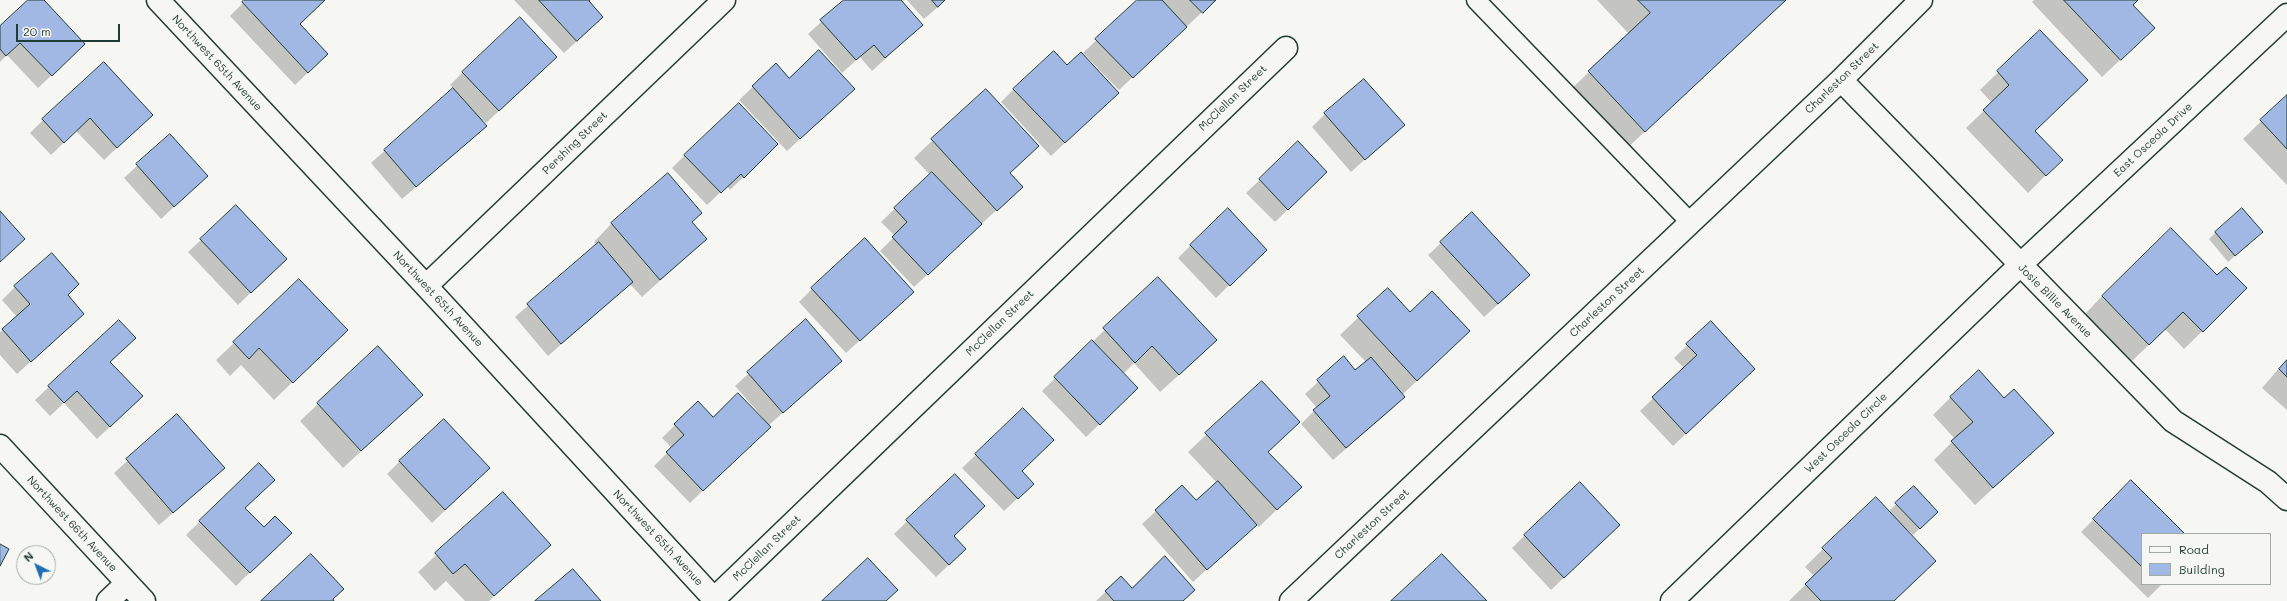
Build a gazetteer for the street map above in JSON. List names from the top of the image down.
{
  "streets": {
    "street": [
      "Northwest 65th Avenue",
      "Charleston Street",
      "McClellan Street",
      "East Osceola Drive",
      "Pershing Street",
      "Josie Billie Avenue",
      "West Osceola Circle",
      "Northwest 66th Avenue"
    ]
  },
  "crossings": [
    ["Northwest 65th Avenue", "McClellan Street"],
    ["Northwest 65th Avenue", "Pershing Street"],
    ["Charleston Street", "Josie Billie Avenue"],
    ["East Osceola Drive", "Josie Billie Avenue"],
    ["East Osceola Drive", "West Osceola Circle"],
    ["Josie Billie Avenue", "West Osceola Circle"]
  ],
  "legend": ["Road", "Building"],
  "scale_bar": "20 m",
  "north": "top left"
}
